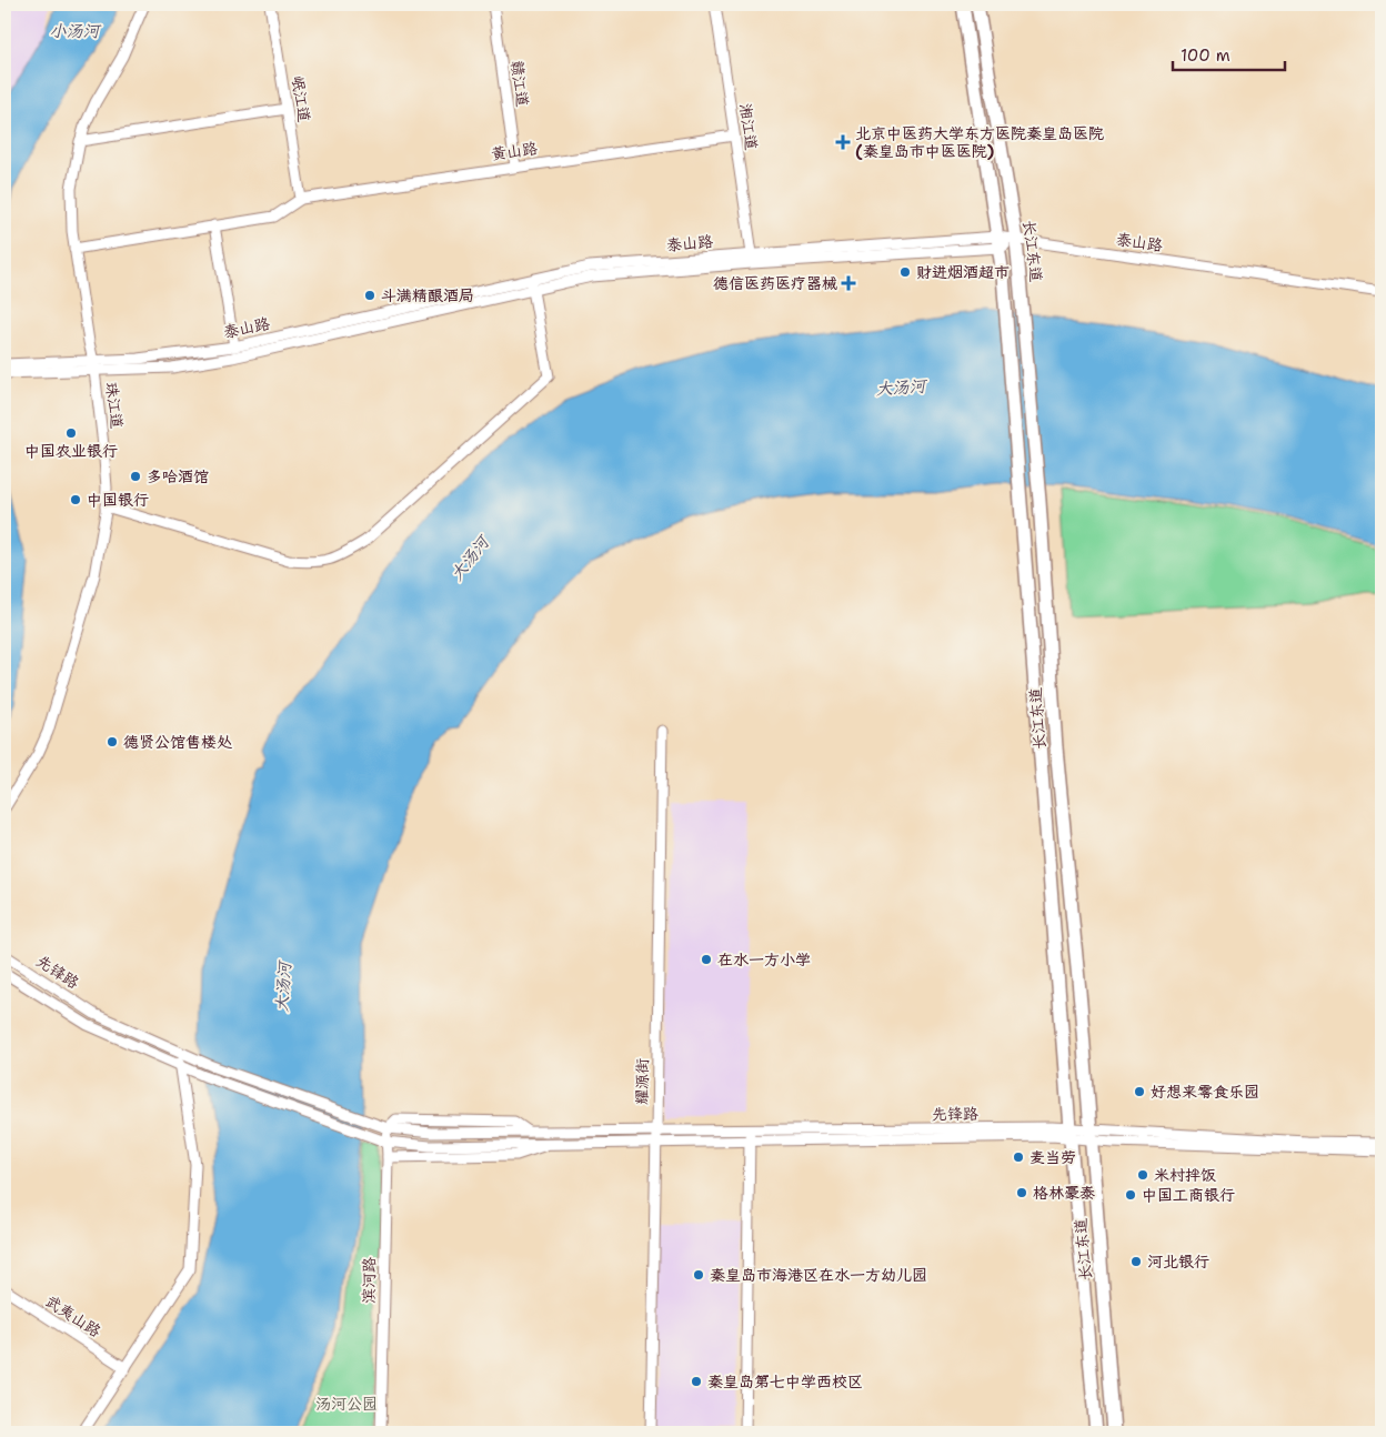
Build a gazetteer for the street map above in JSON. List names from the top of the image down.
{
  "streets": {
    "main road": ["长江东道"],
    "street": [
      "赣江道",
      "岷江道",
      "湘江道",
      "黄山路",
      "泰山路",
      "珠江道",
      "先锋路",
      "耀源街",
      "滨河路",
      "武夷山路"
    ]
  },
  "crossings": [
    ["赣江道", "黄山路"],
    ["岷江道", "黄山路"],
    ["湘江道", "黄山路"],
    ["湘江道", "泰山路"],
    ["泰山路", "长江东道"],
    ["泰山路", "珠江道"],
    ["长江东道", "先锋路"],
    ["先锋路", "耀源街"],
    ["先锋路", "滨河路"]
  ],
  "water": ["小汤河", "大汤河"],
  "parks": ["汤河公园"],
  "places": {
    "health": ["北京中医药大学东方医院秦皇岛医院 (秦皇岛市中医医院)", "德信医药医疗器械"],
    "other": [
      "财进烟酒超市",
      "斗满精酿酒局",
      "中国农业银行",
      "多哈酒馆",
      "中国银行",
      "德贤公馆售楼处",
      "在水一方小学",
      "好想来零食乐园",
      "麦当劳",
      "米村拌饭",
      "格林豪泰",
      "中国工商银行",
      "河北银行",
      "秦皇岛市海港区在水一方幼儿园",
      "秦皇岛第七中学西校区"
    ]
  },
  "scale_bar": "100 m"
}
